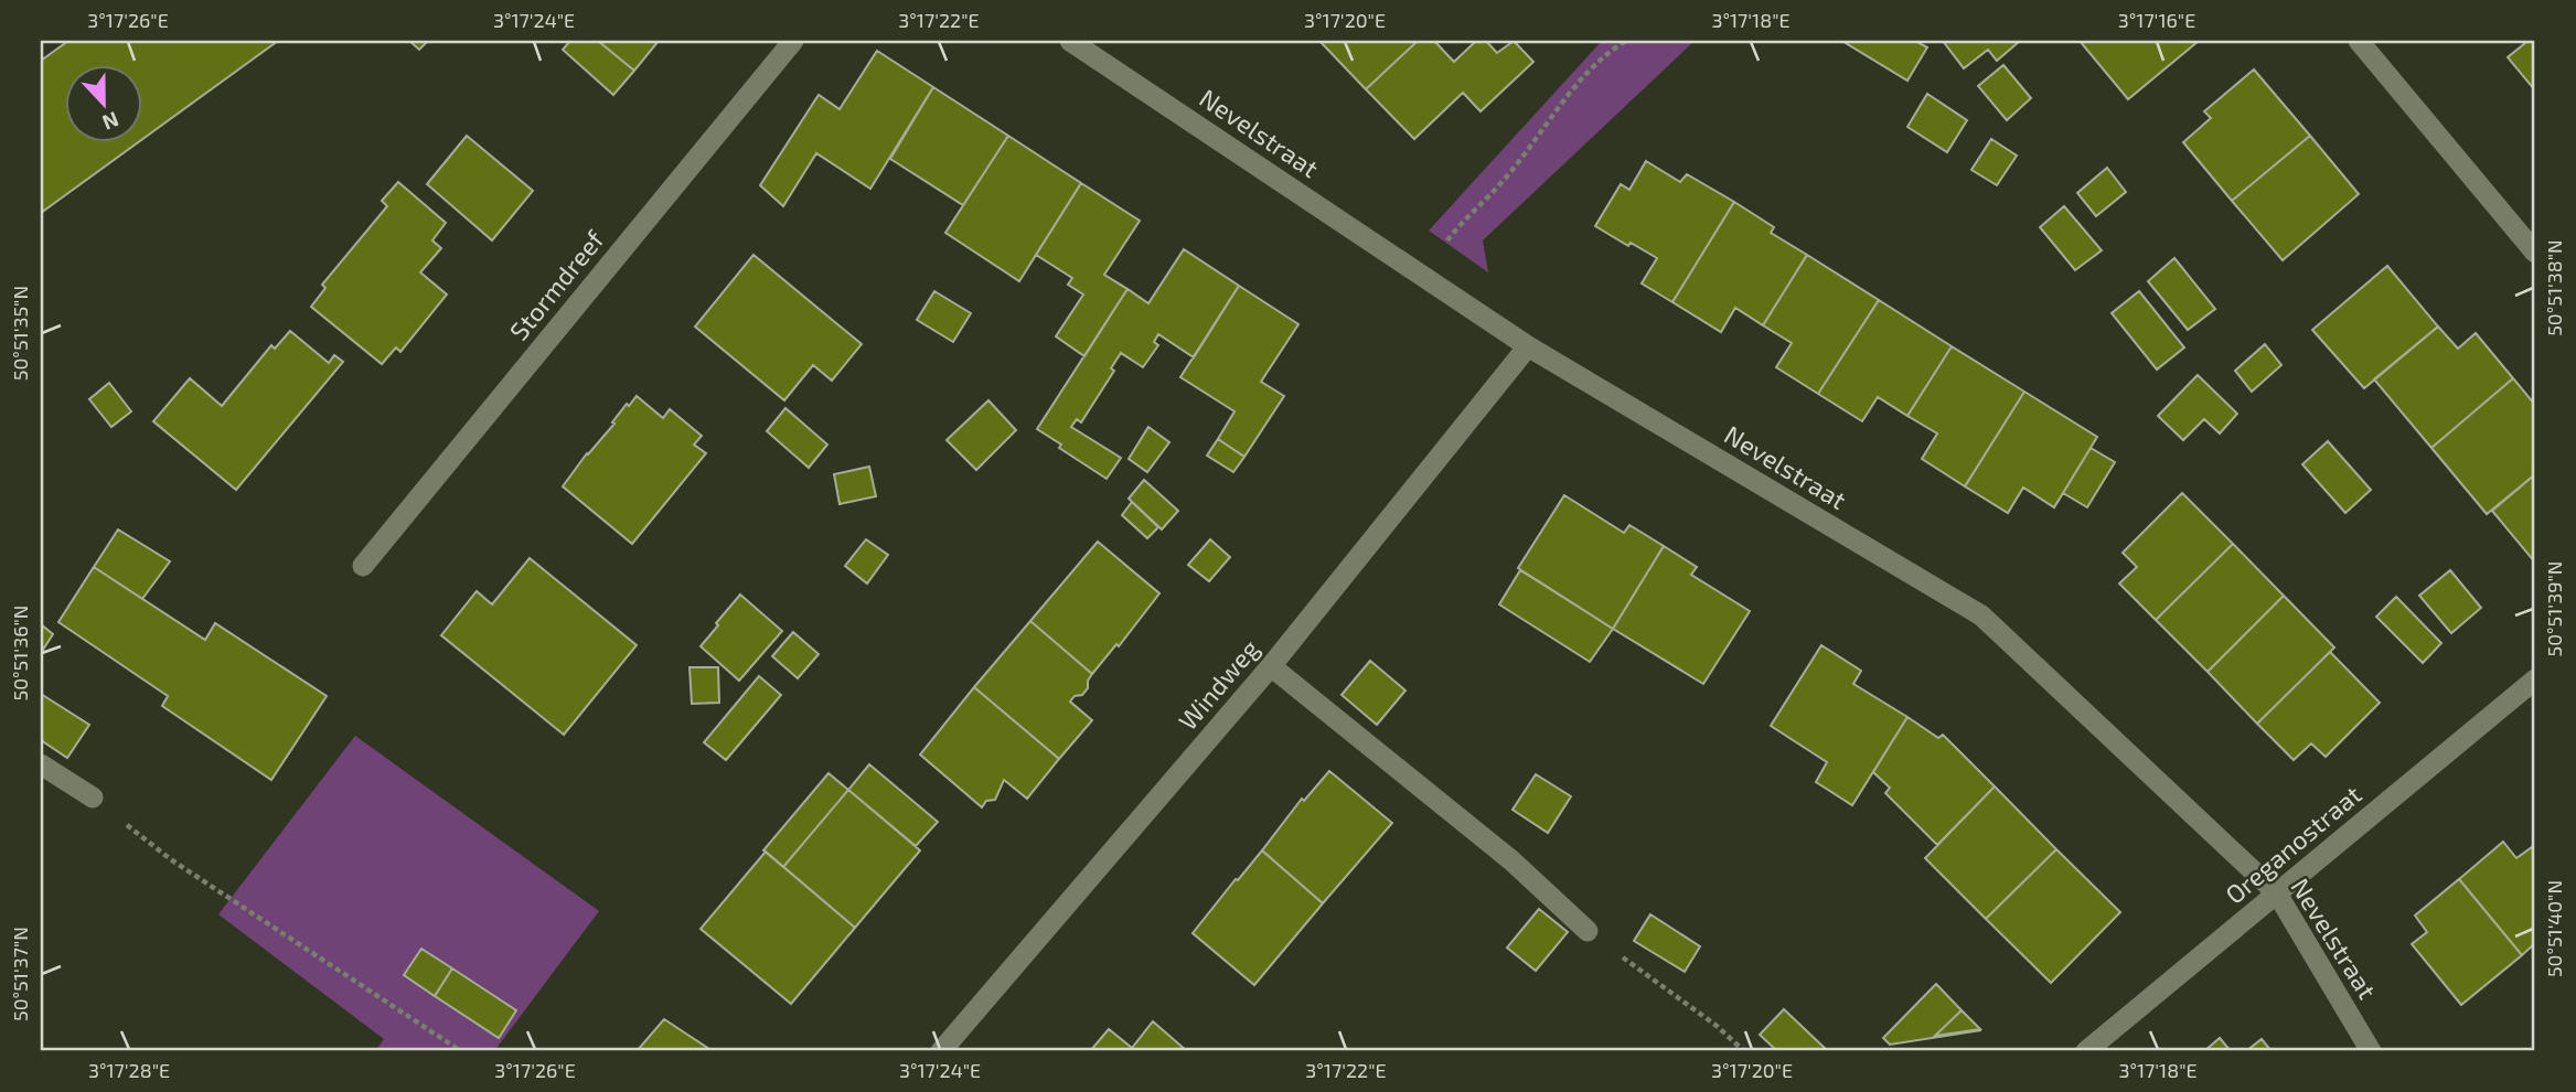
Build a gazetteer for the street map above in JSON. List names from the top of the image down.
{
  "streets": {
    "street": [
      "Nevelstraat",
      "Stormdreef",
      "Windweg",
      "Oreganostraat"
    ]
  },
  "crossings": [
    ["Nevelstraat", "Windweg"],
    ["Nevelstraat", "Oreganostraat"]
  ],
  "north": "bottom",
  "coordinates": [
    "3°17'26\"E",
    "3°17'24\"E",
    "3°17'22\"E",
    "3°17'20\"E",
    "3°17'18\"E",
    "3°17'16\"E",
    "50°51'38\"N",
    "50°51'35\"N",
    "50°51'39\"N",
    "50°51'36\"N",
    "50°51'40\"N",
    "50°51'37\"N",
    "3°17'28\"E"
  ]
}
